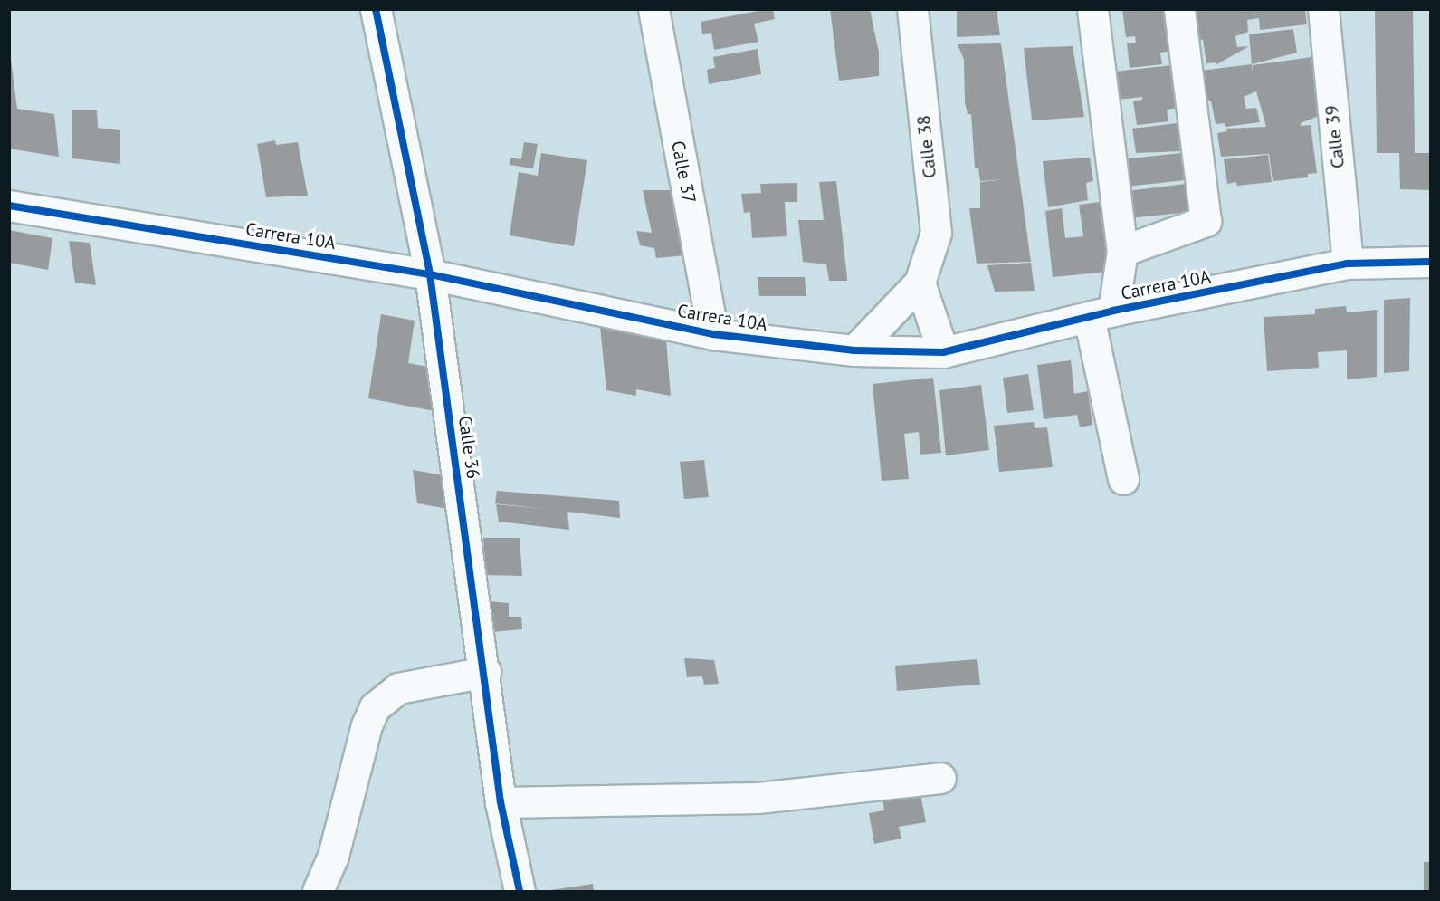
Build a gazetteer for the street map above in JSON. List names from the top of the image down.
{
  "streets": {
    "street": [
      "Calle 39",
      "Calle 38",
      "Calle 37",
      "Carrera 10A",
      "Calle 36"
    ]
  },
  "crossings": [
    ["Calle 39", "Carrera 10A"],
    ["Calle 37", "Carrera 10A"],
    ["Carrera 10A", "Calle 36"]
  ]
}
